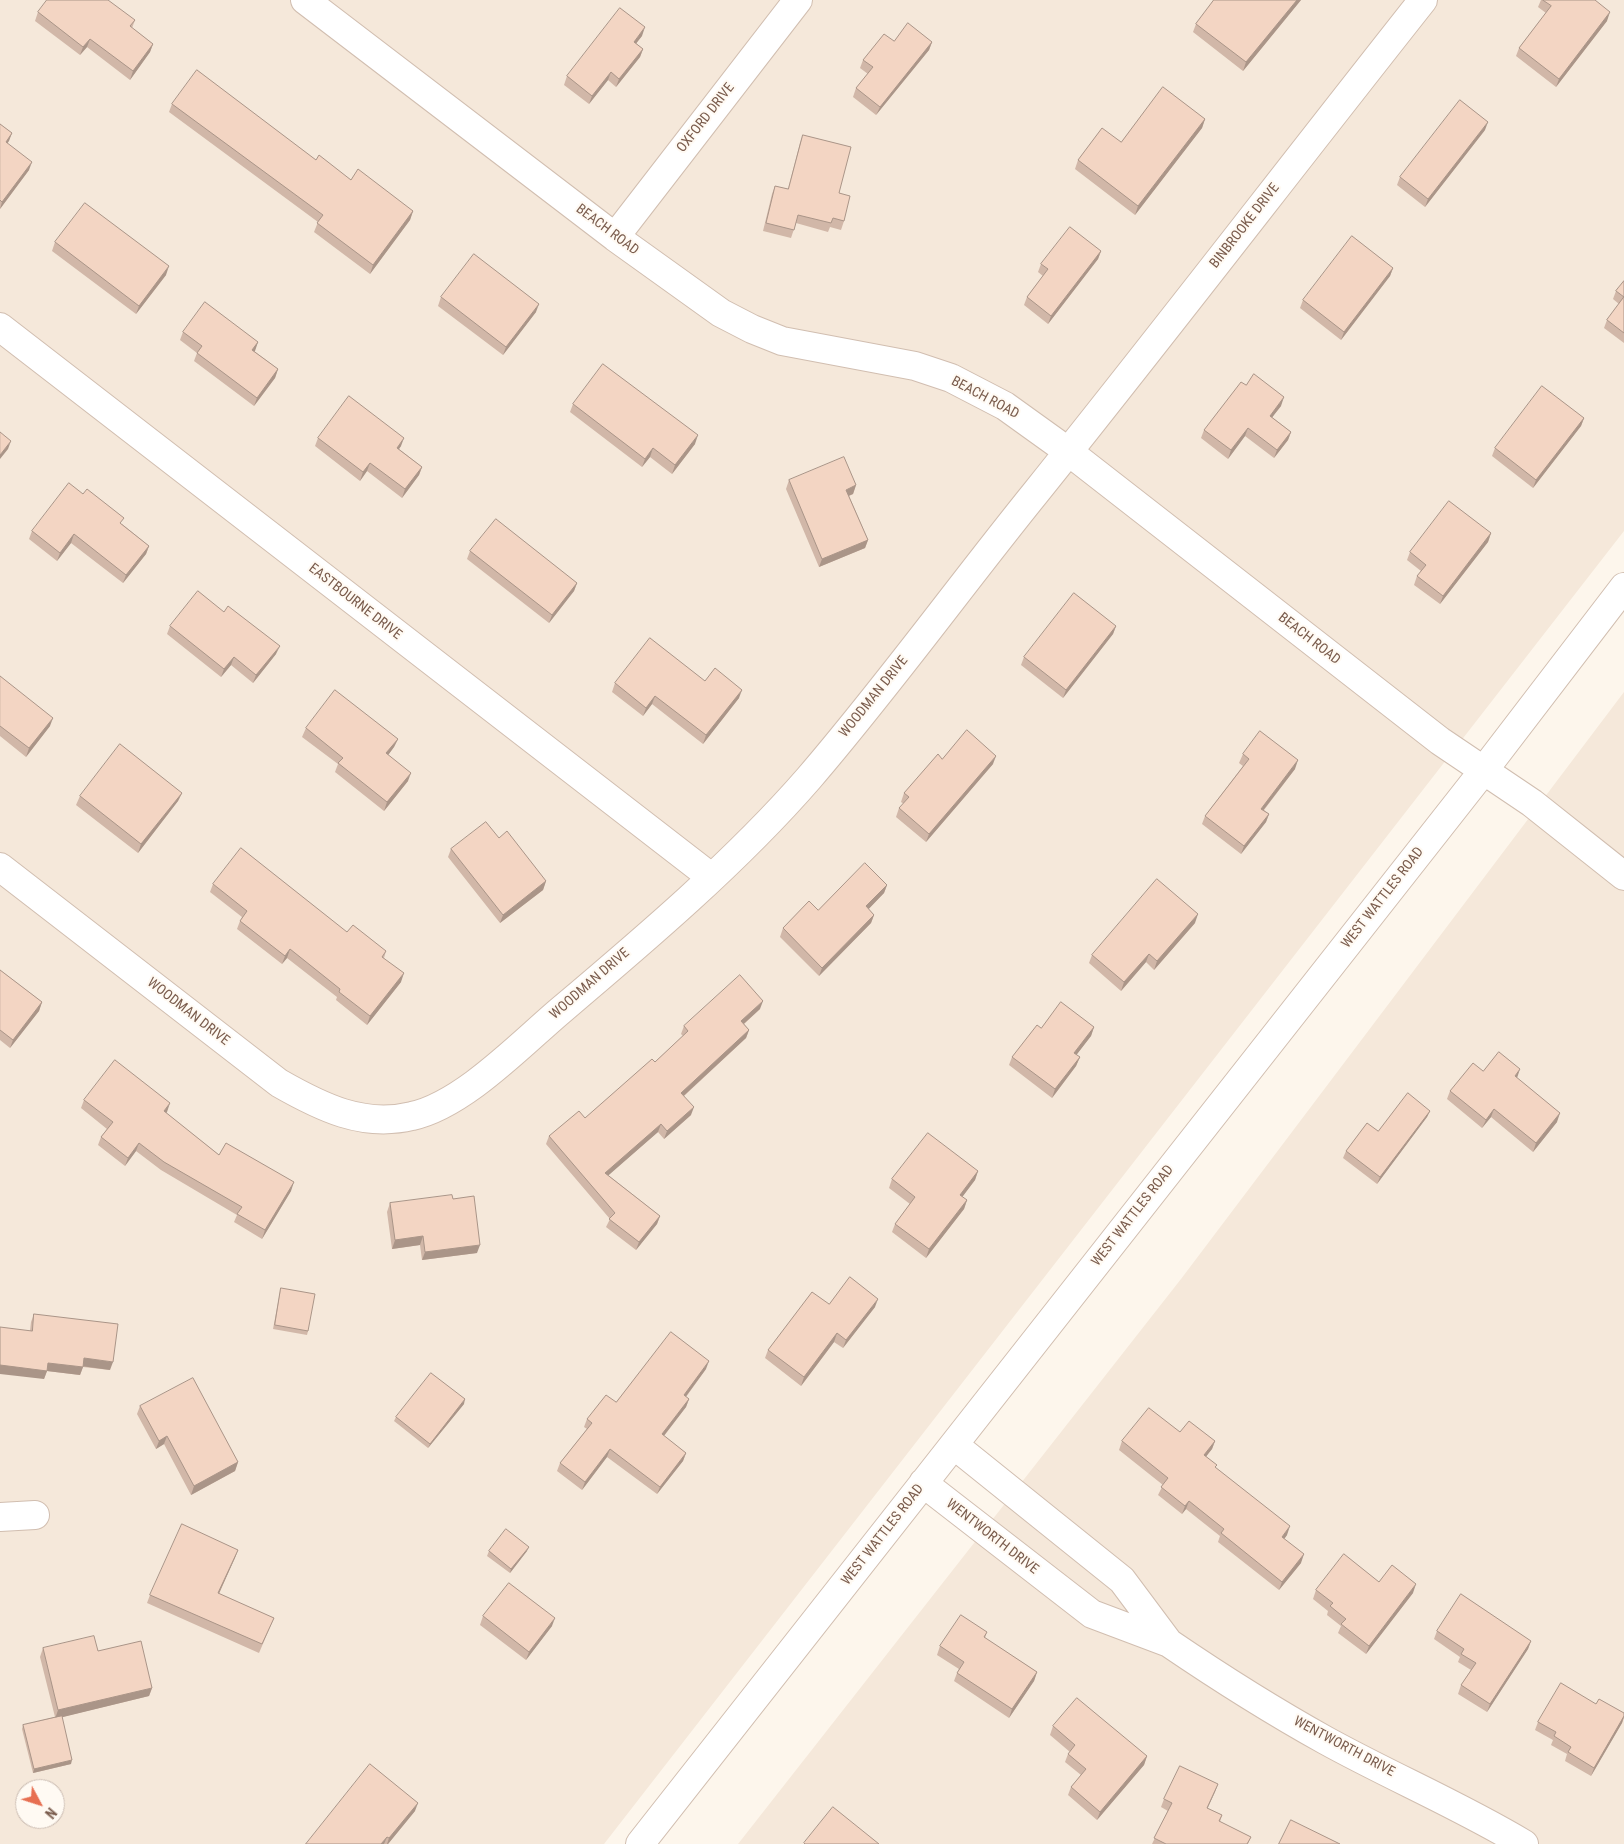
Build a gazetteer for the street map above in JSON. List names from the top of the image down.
{
  "streets": {
    "street": [
      "OXFORD DRIVE",
      "BINBROOKE DRIVE",
      "BEACH ROAD",
      "EASTBOURNE DRIVE",
      "WOODMAN DRIVE",
      "WEST WATTLES ROAD",
      "WENTWORTH DRIVE"
    ]
  },
  "crossings": [
    ["OXFORD DRIVE", "BEACH ROAD"],
    ["BINBROOKE DRIVE", "BEACH ROAD"],
    ["BINBROOKE DRIVE", "WOODMAN DRIVE"],
    ["BEACH ROAD", "WOODMAN DRIVE"],
    ["BEACH ROAD", "WEST WATTLES ROAD"],
    ["EASTBOURNE DRIVE", "WOODMAN DRIVE"],
    ["WEST WATTLES ROAD", "WENTWORTH DRIVE"]
  ],
  "north": "bottom right"
}
